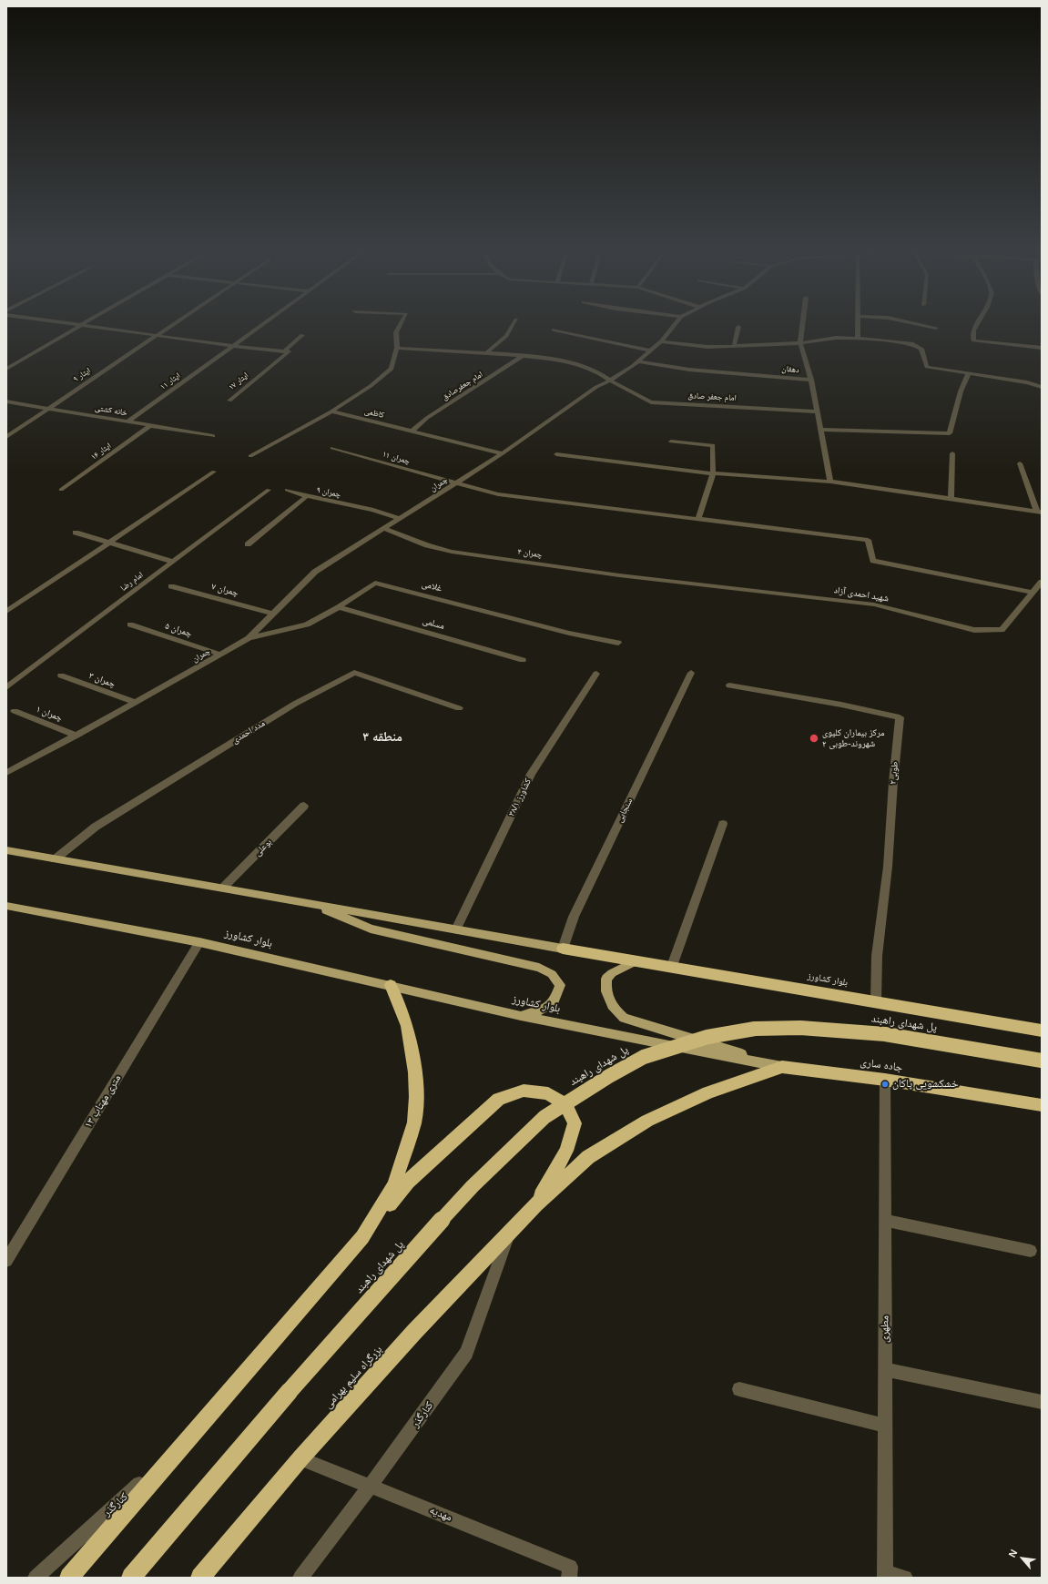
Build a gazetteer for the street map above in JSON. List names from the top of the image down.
{
  "streets": {
    "highway": [
      "بلوار کشاورز",
      "پل شهدای راهبند",
      "جاده ساری",
      "بزرگراه سلیم بهرامی"
    ],
    "street": [
      "دهقان",
      "ایثار ۹",
      "ایثار ۱۱",
      "ایثار ۱۷",
      "امام جعفرصادق",
      "امام جعفر صادق",
      "خانه کشتی",
      "کاظمی",
      "ایثار ۱۶",
      "چمران ۱۱",
      "چمران",
      "چمران ۹",
      "چمران ۴",
      "امام رضا",
      "غلامی",
      "چمران ۷",
      "شهید احمدی آزاد",
      "مسلمی",
      "چمران ۵",
      "چمران ۳",
      "چمران ۱",
      "مدد احمدی",
      "طوبی۲",
      "کشاورز ۳۸/۱",
      "سنجابی",
      "بوعلی",
      "۱۳ متری مهتاب",
      "مطهری",
      "کنارگذر",
      "مهدیه"
    ]
  },
  "crossings": [
    ["دهقان", "چمران"],
    ["ایثار ۹", "خانه کشتی"],
    ["ایثار ۱۱", "خانه کشتی"],
    ["امام جعفرصادق", "امام جعفر صادق"],
    ["امام جعفرصادق", "کاظمی"],
    ["امام جعفر صادق", "چمران"],
    ["خانه کشتی", "ایثار ۱۶"],
    ["کاظمی", "چمران"],
    ["چمران ۱۱", "چمران"],
    ["چمران ۱۱", "شهید احمدی آزاد"],
    ["چمران", "چمران ۹"],
    ["چمران", "چمران ۴"],
    ["چمران", "غلامی"],
    ["چمران", "چمران ۷"],
    ["چمران", "چمران ۵"],
    ["چمران", "چمران ۳"],
    ["چمران", "چمران ۱"],
    ["چمران ۴", "شهید احمدی آزاد"],
    ["غلامی", "مسلمی"],
    ["مدد احمدی", "بلوار کشاورز"],
    ["طوبی۲", "بلوار کشاورز"],
    ["کشاورز ۳۸/۱", "بلوار کشاورز"],
    ["سنجابی", "بلوار کشاورز"],
    ["بوعلی", "بلوار کشاورز"],
    ["بلوار کشاورز", "جاده ساری"],
    ["بلوار کشاورز", "۱۳ متری مهتاب"],
    ["جاده ساری", "مطهری"],
    ["بزرگراه سلیم بهرامی", "کنارگذر"],
    ["بزرگراه سلیم بهرامی", "مهدیه"],
    ["کنارگذر", "مهدیه"]
  ],
  "districts": ["منطقه ۳"],
  "places": ["مرکز بیماران کلیوی شهروند-طوبی ۲", "خشکشویی پاکان"],
  "north": "top left"
}
